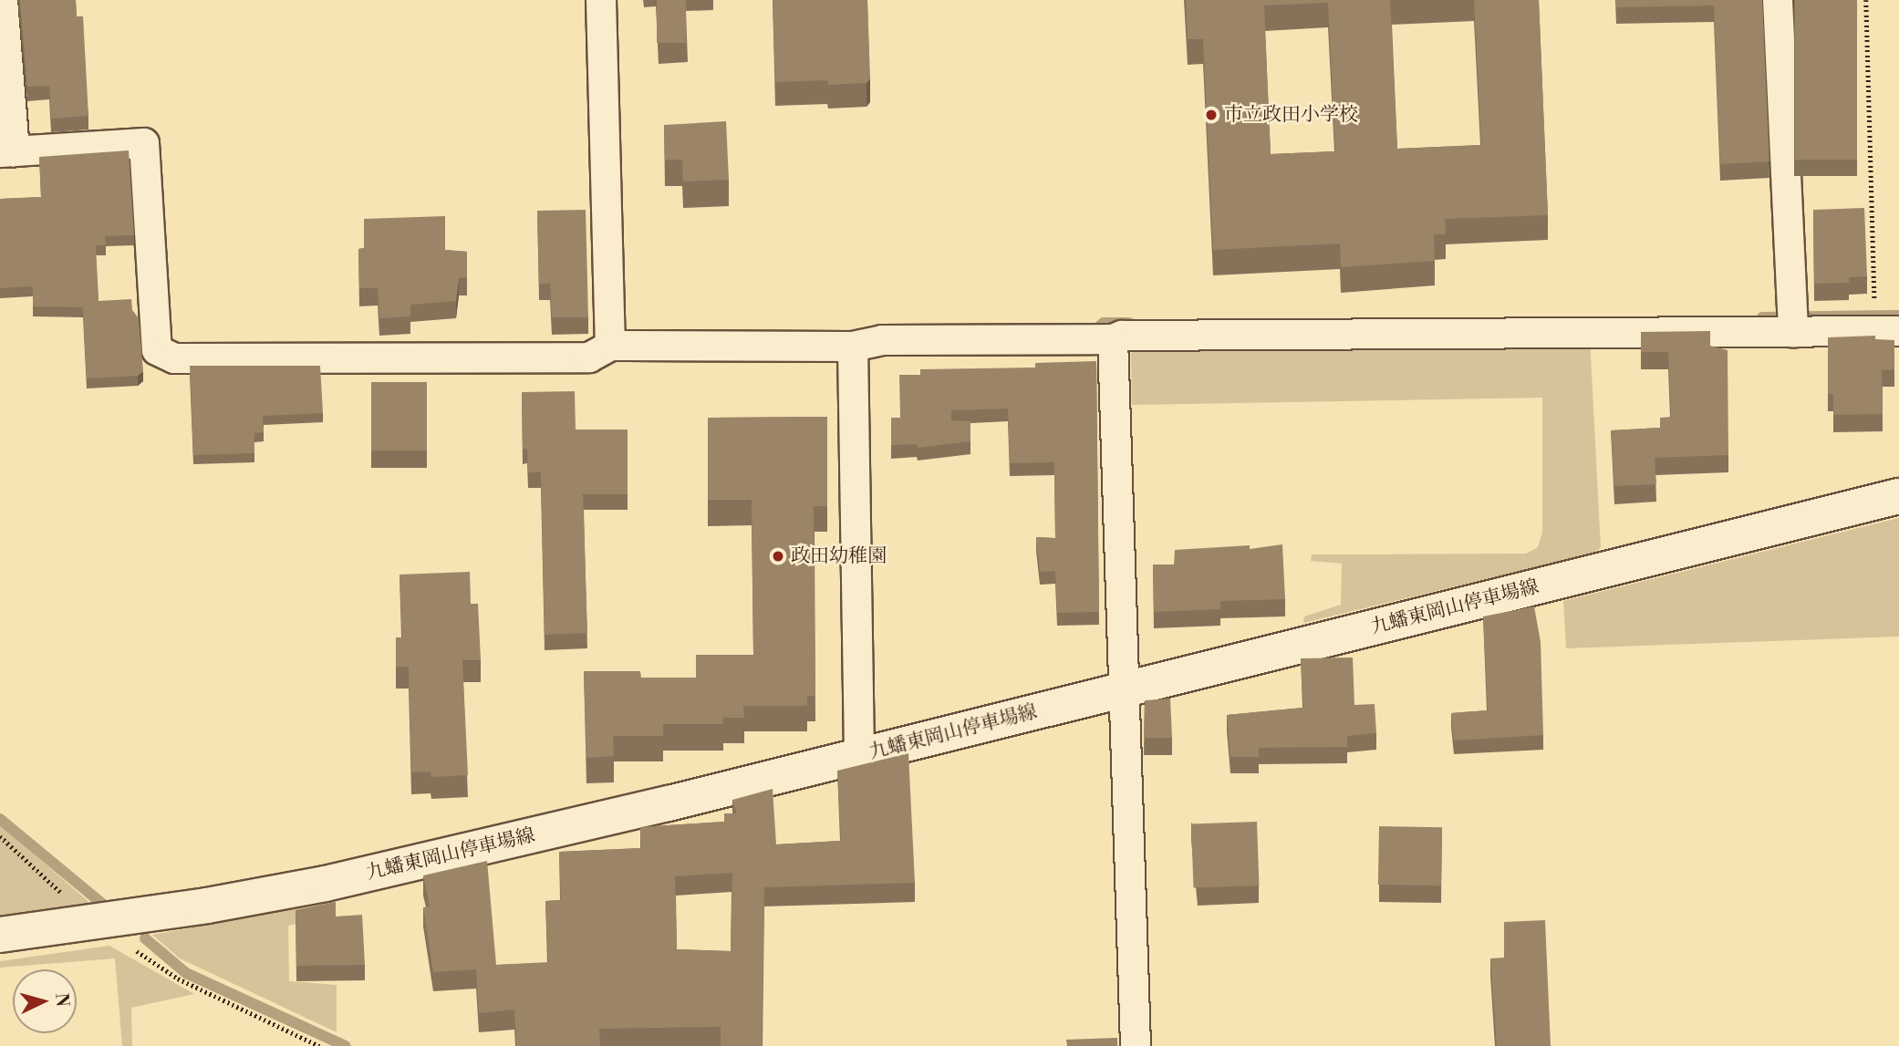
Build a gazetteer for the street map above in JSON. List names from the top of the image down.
{
  "streets": {
    "main road": ["九蟠東岡山停車場線"]
  },
  "places": ["市立政田小学校", "政田幼稚園"],
  "north": "right"
}
